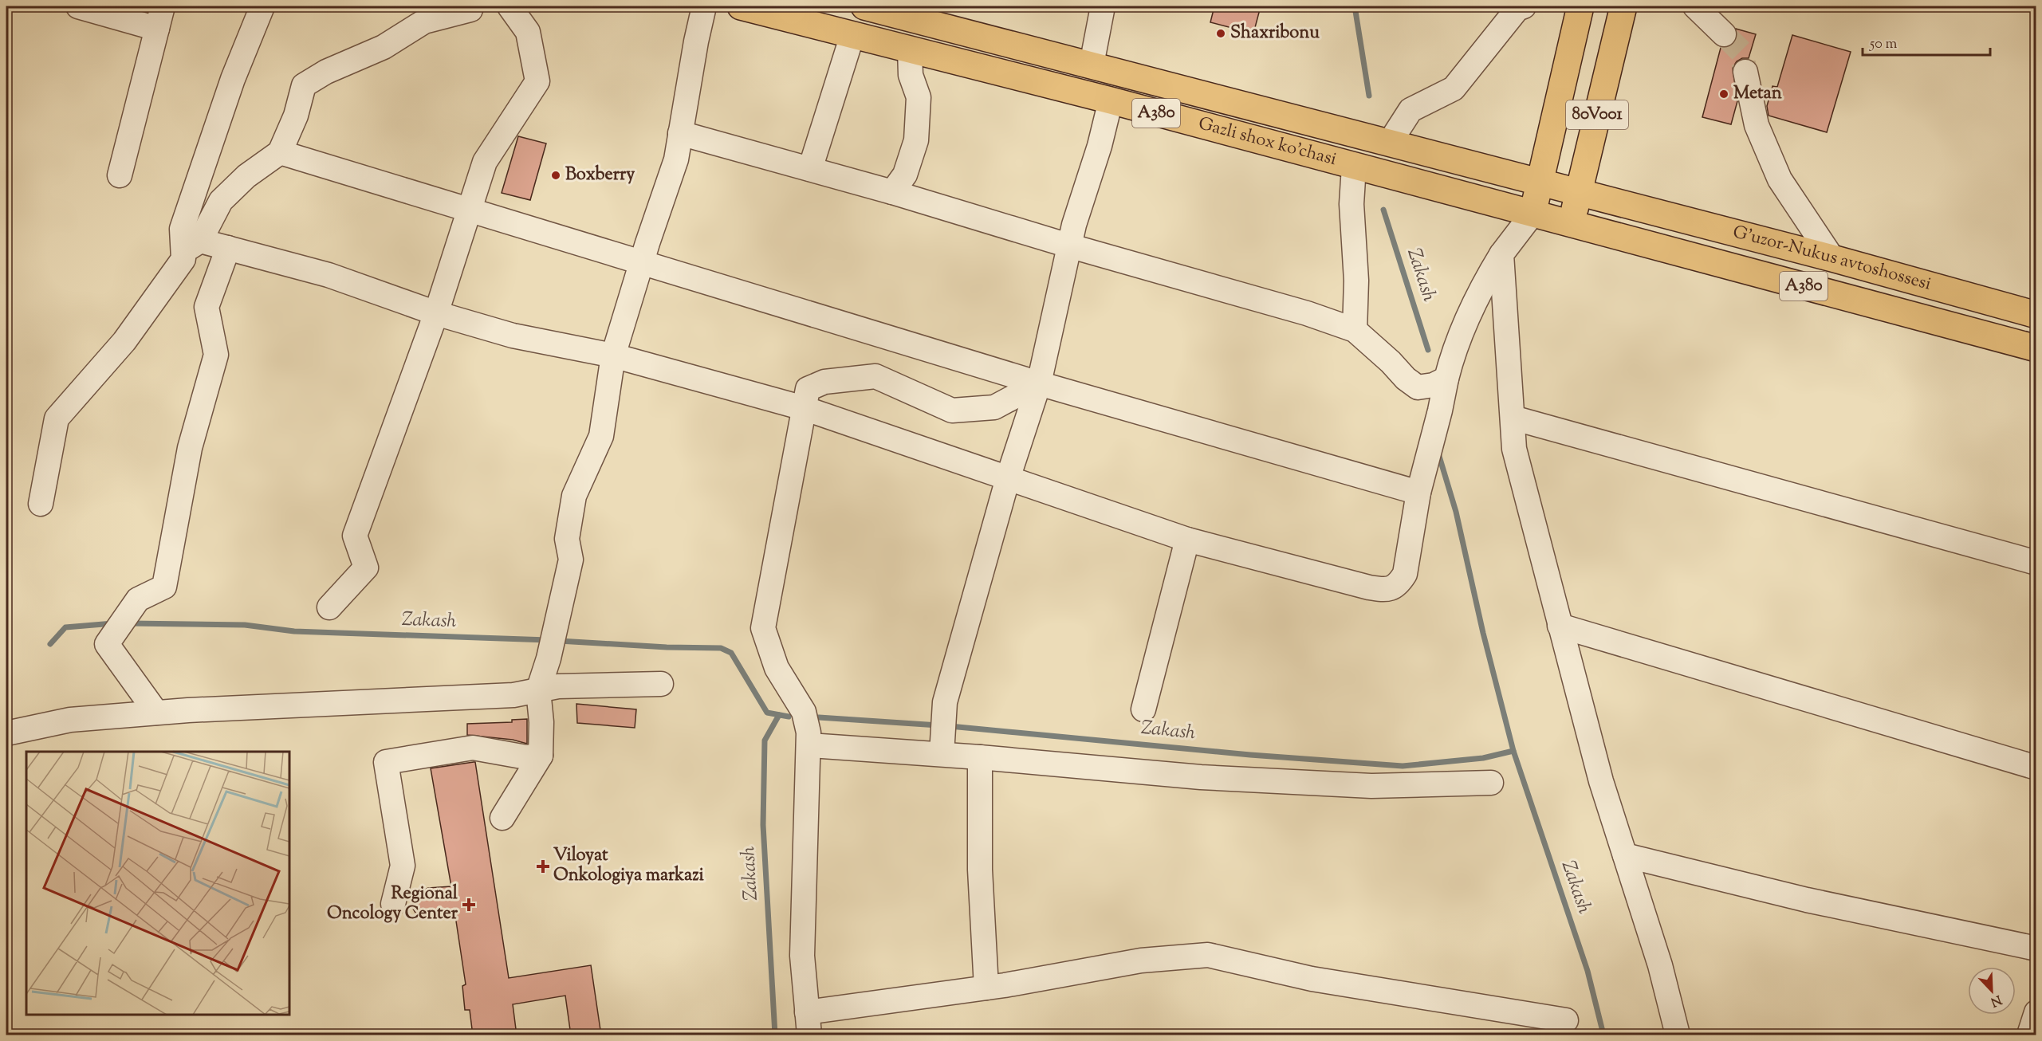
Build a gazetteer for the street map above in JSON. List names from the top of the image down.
{
  "streets": {
    "highway": [
      "A380",
      "80V001",
      "Gazli shox ko'chasi",
      "G'uzor-Nukus avtoshossesi"
    ]
  },
  "crossings": [
    ["A380", "80V001"],
    ["A380", "Gazli shox ko'chasi"],
    ["A380", "G'uzor-Nukus avtoshossesi"],
    ["80V001", "Gazli shox ko'chasi"],
    ["80V001", "G'uzor-Nukus avtoshossesi"],
    ["Gazli shox ko'chasi", "G'uzor-Nukus avtoshossesi"]
  ],
  "water": ["Zakash"],
  "places": {
    "other": ["Shaxribonu", "Metan", "Boxberry"],
    "health": ["Viloyat Onkologiya markazi", "Regional Oncology Center"]
  },
  "scale_bar": "50 m",
  "north": "bottom right"
}
